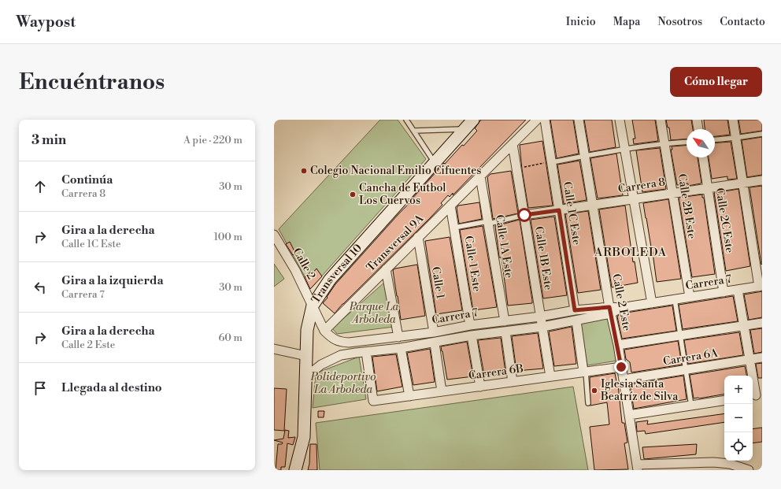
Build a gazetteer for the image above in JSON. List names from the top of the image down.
{
  "streets": {
    "main road": ["Transversal 10"],
    "street": [
      "Carrera 8",
      "Calle 2B Este",
      "Calle 1C Este",
      "Calle 2C Este",
      "Transversal 9A",
      "Calle 1A Este",
      "Calle 1B Este",
      "Calle 2",
      "Calle 1 Este",
      "Calle 1",
      "Carrera 7",
      "Calle 2 Este",
      "Carrera 6A",
      "Carrera 6B"
    ]
  },
  "crossings": [
    ["Carrera 8", "Calle 2B Este"],
    ["Carrera 8", "Calle 1C Este"],
    ["Carrera 8", "Calle 2C Este"],
    ["Carrera 8", "Calle 1B Este"],
    ["Carrera 8", "Calle 2 Este"],
    ["Calle 2B Este", "Carrera 7"],
    ["Calle 1C Este", "Carrera 7"],
    ["Calle 2C Este", "Carrera 7"],
    ["Transversal 9A", "Calle 1A Este"],
    ["Transversal 9A", "Calle 1B Este"],
    ["Transversal 9A", "Calle 1 Este"],
    ["Transversal 9A", "Calle 1"],
    ["Transversal 9A", "Carrera 7"],
    ["Calle 1A Este", "Carrera 7"],
    ["Calle 1B Este", "Carrera 7"],
    ["Calle 1B Este", "Carrera 6B"],
    ["Calle 2", "Transversal 10"],
    ["Calle 2", "Carrera 7"],
    ["Calle 1 Este", "Carrera 7"],
    ["Transversal 10", "Carrera 7"],
    ["Calle 1", "Carrera 7"],
    ["Carrera 7", "Calle 2 Este"],
    ["Carrera 7", "Carrera 6B"],
    ["Calle 2 Este", "Carrera 6A"],
    ["Calle 2 Este", "Carrera 6B"]
  ],
  "districts": ["ARBOLEDA"],
  "parks": ["Parque La Arboleda", "Polideportivo La Arboleda"],
  "places": ["Colegio Nacional Emilio Cifuentes", "Cancha de Futbol Los Cuervos", "Iglesia Santa Beatríz de Silva"],
  "north": "top left",
  "page": {
    "header": "Waypost",
    "nav": [
      "Inicio",
      "Mapa",
      "Nosotros",
      "Contacto"
    ],
    "buttons": "Cómo llegar",
    "title": "Encuéntranos",
    "heading": ["3 min", "A pie · 220 m"],
    "list": [
      ["Continúa", "Carrera 8", "30 m"],
      ["Gira a la derecha", "Calle 1C Este", "100 m"],
      ["Gira a la izquierda", "Carrera 7", "30 m"],
      ["Gira a la derecha", "Calle 2 Este", "60 m"],
      "Llegada al destino"
    ],
    "map_buttons": ["+", "−"]
  }
}
